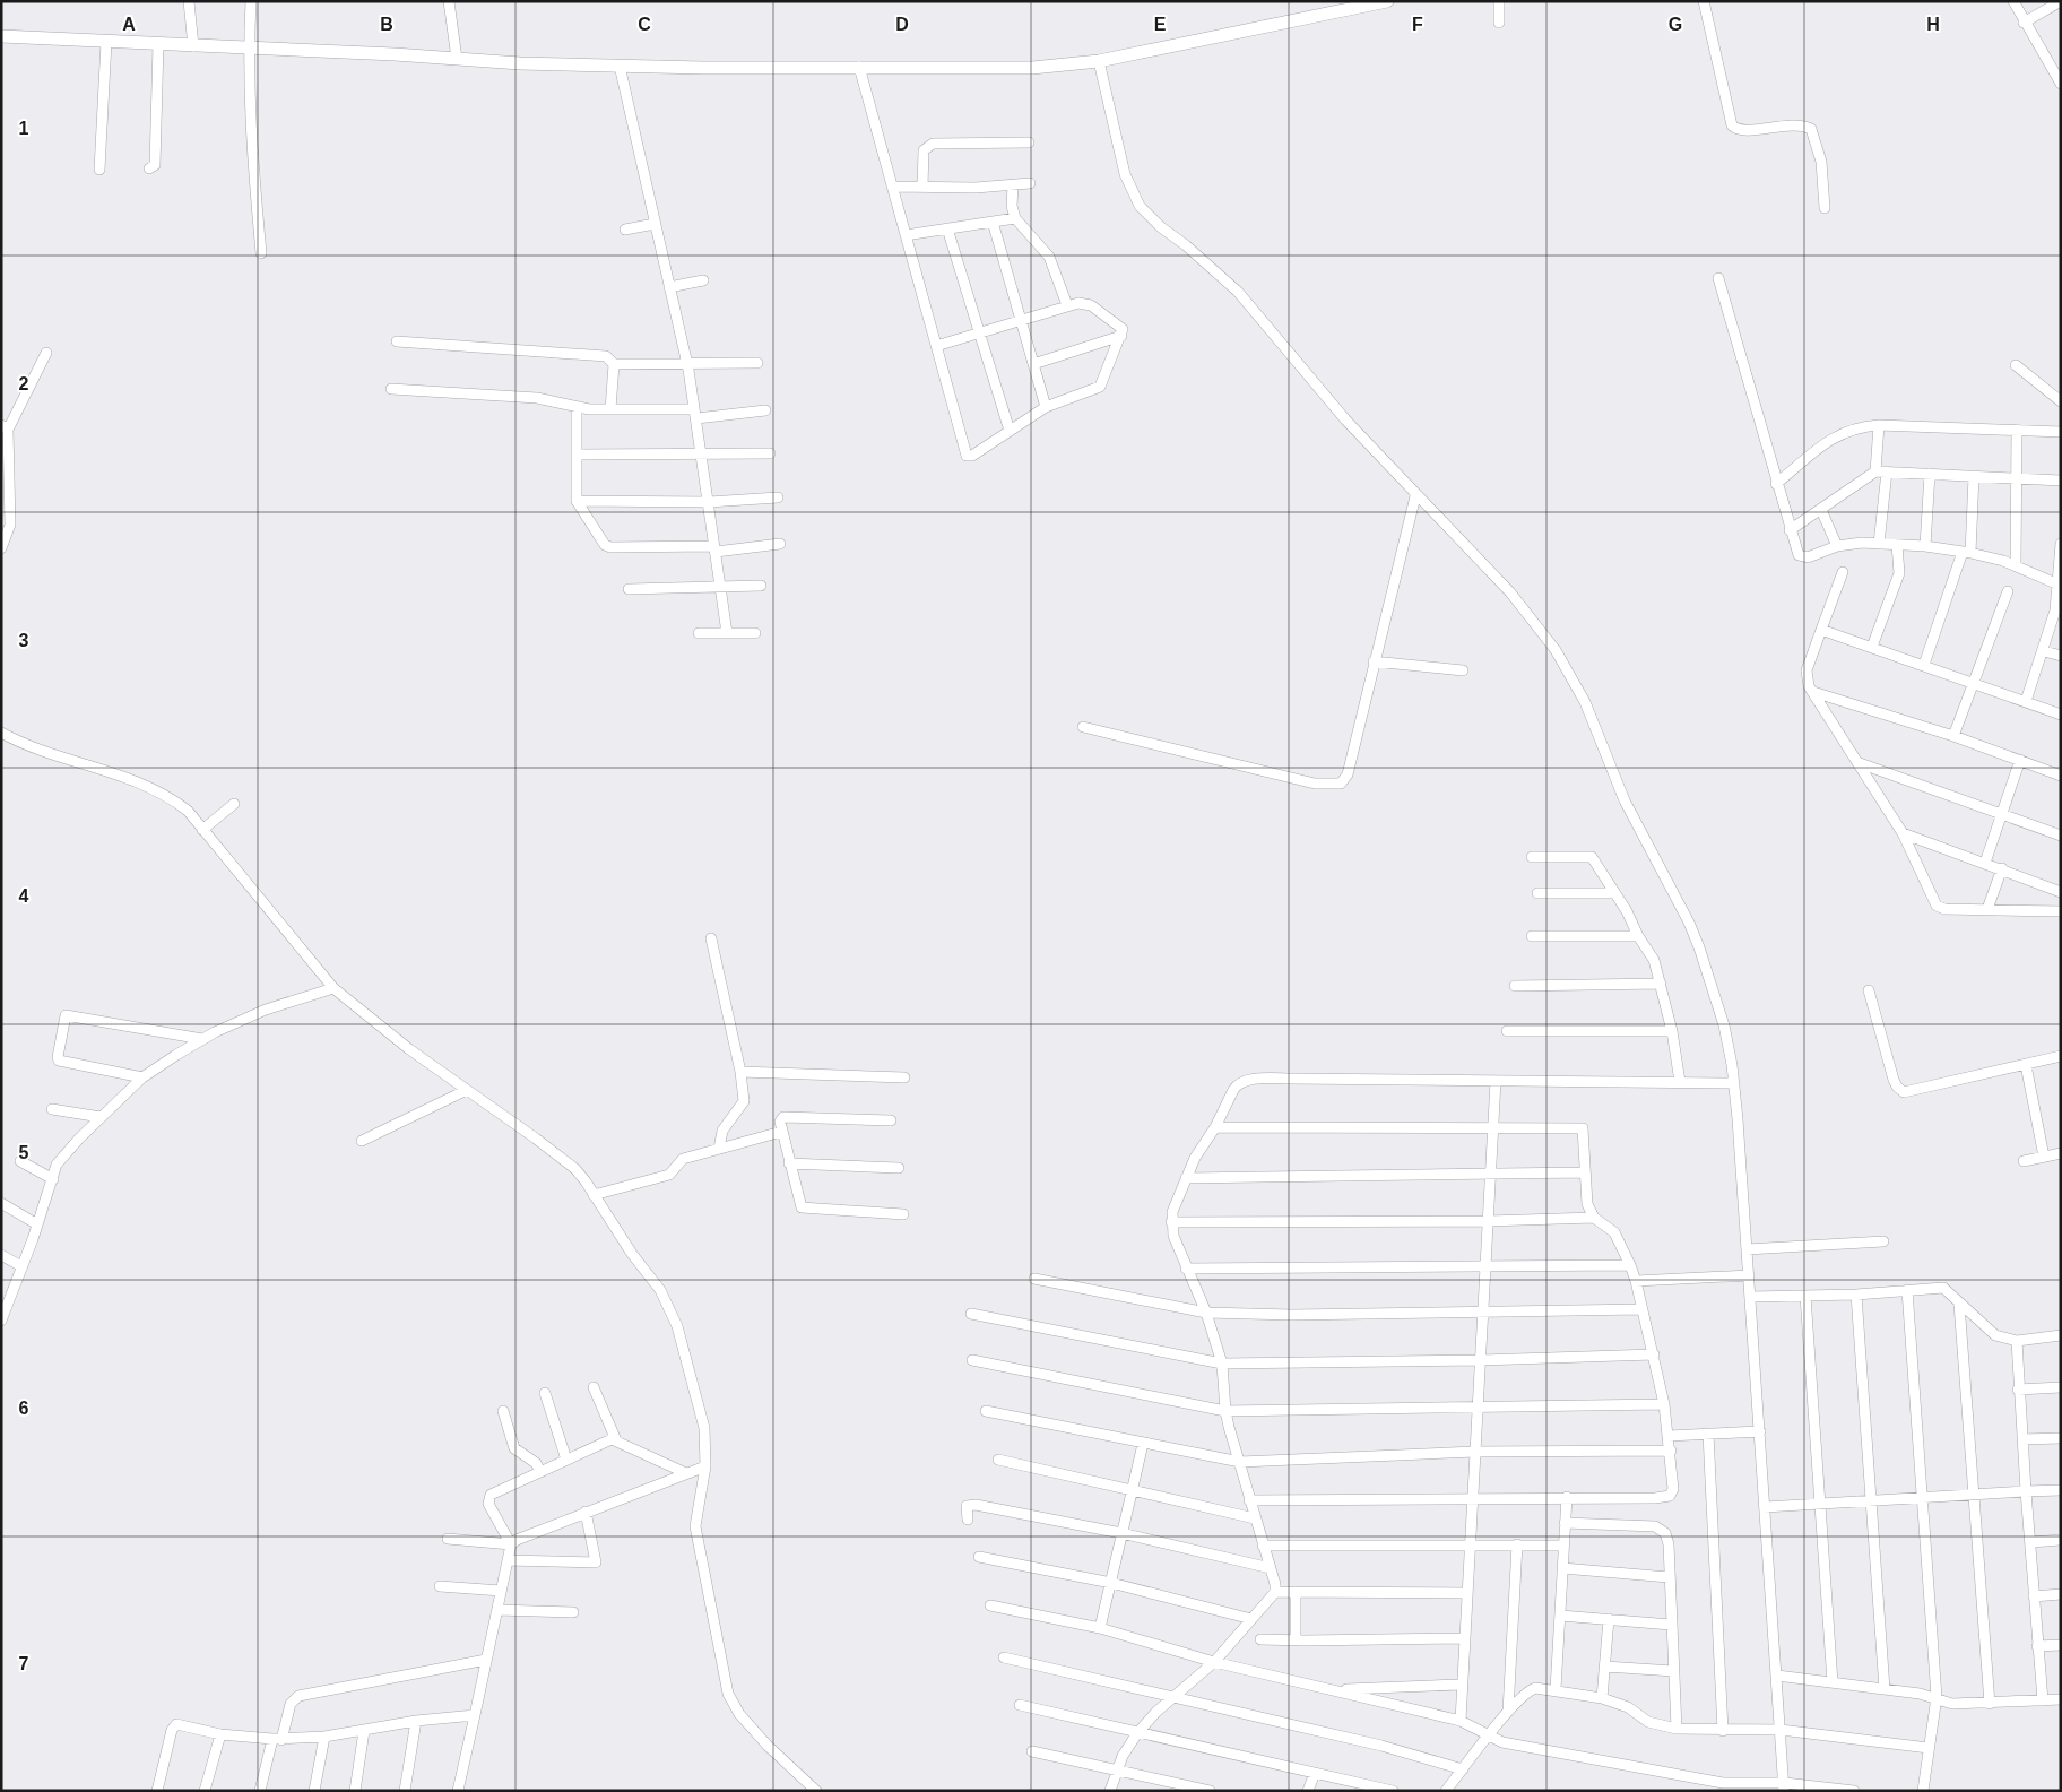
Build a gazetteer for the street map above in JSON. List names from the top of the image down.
{
  "grid": {
    "columns": [
      "A",
      "B",
      "C",
      "D",
      "E",
      "F",
      "G",
      "H"
    ],
    "rows": [
      "1",
      "2",
      "3",
      "4",
      "5",
      "6",
      "7"
    ]
  }
}
